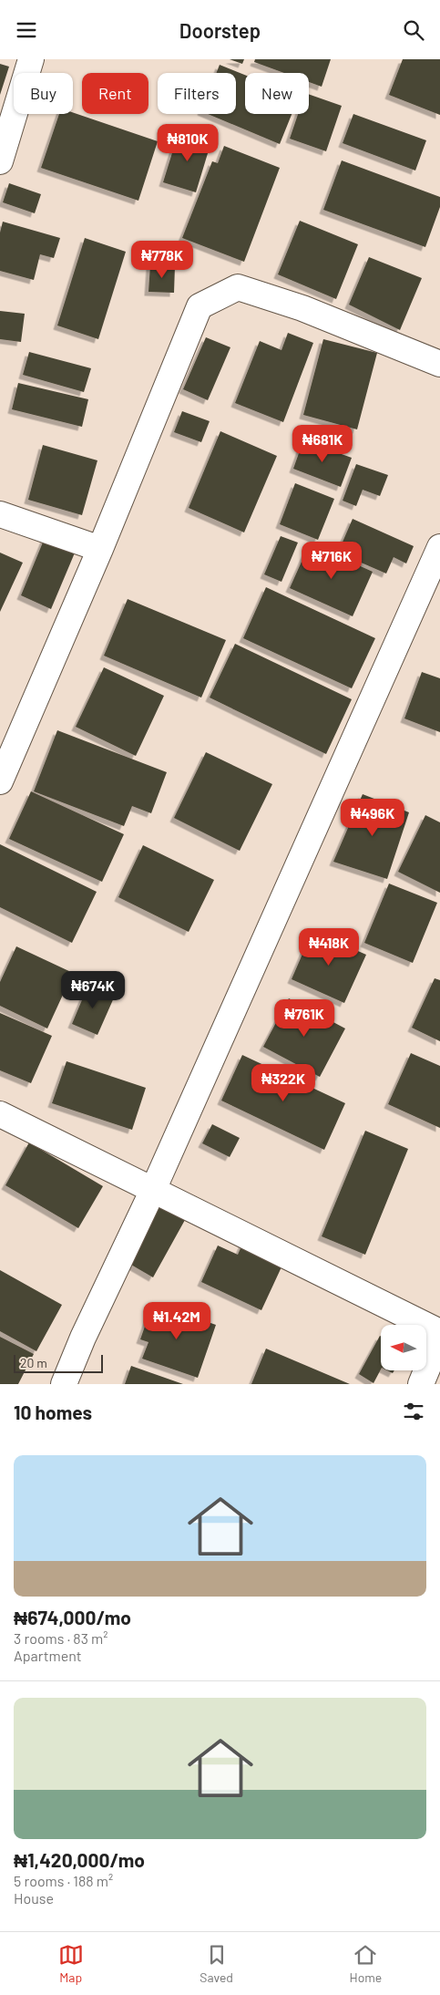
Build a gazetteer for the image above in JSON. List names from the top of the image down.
{
  "scale_bar": "20 m",
  "north": "left",
  "page": {
    "header": "Doorstep",
    "chip": [
      "Buy",
      "Rent",
      "Filters",
      "New"
    ],
    "price": [
      "₦810K",
      "₦778K",
      "₦681K",
      "₦716K",
      "₦496K",
      "₦418K",
      "₦674K",
      "₦761K",
      "₦322K",
      "₦1.42M"
    ],
    "scale": "20 m",
    "heading": "10 homes",
    "list": [
      {
        "name": "₦674,000/mo",
        "note": "3 rooms · 83 m² · Apartment"
      },
      {
        "name": "₦1,420,000/mo",
        "note": "5 rooms · 188 m² · House"
      }
    ],
    "tabs": ["Map", "Saved", "Home"]
  }
}
